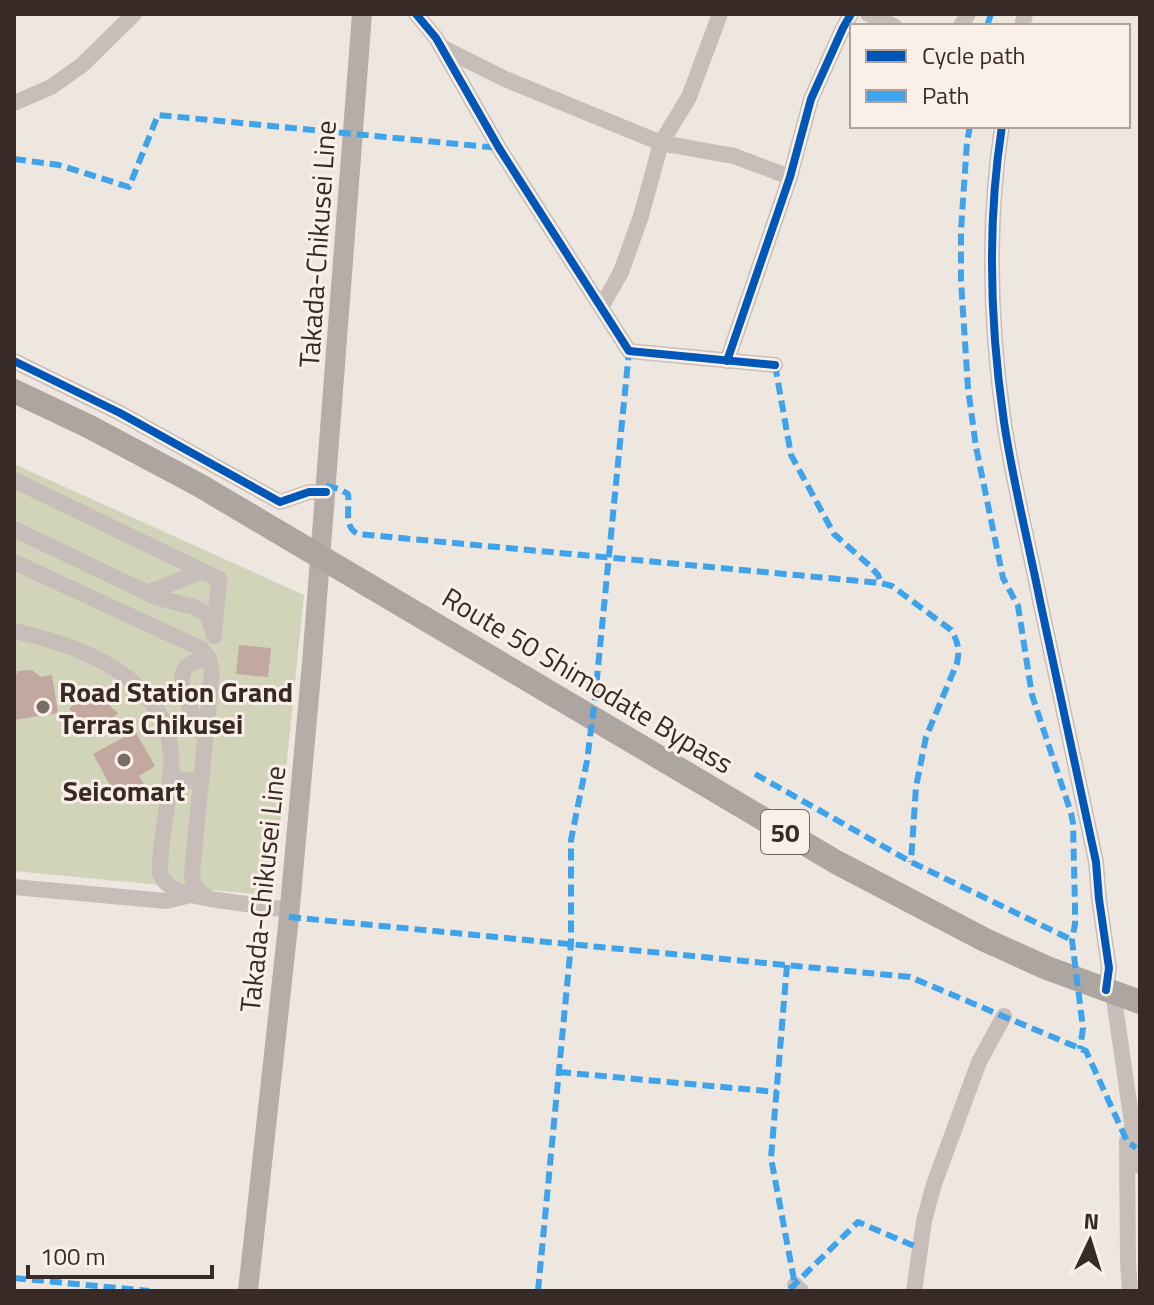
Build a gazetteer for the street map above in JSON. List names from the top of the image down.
{
  "streets": {
    "highway": ["Route 50 Shimodate Bypass", "50"],
    "main road": ["Takada-Chikusei Line"]
  },
  "crossings": [
    ["Takada-Chikusei Line", "Route 50 Shimodate Bypass"]
  ],
  "places": ["Road Station Grand Terras Chikusei", "Seicomart"],
  "legend": ["Cycle path", "Path"],
  "scale_bar": "100 m",
  "north": "top"
}
